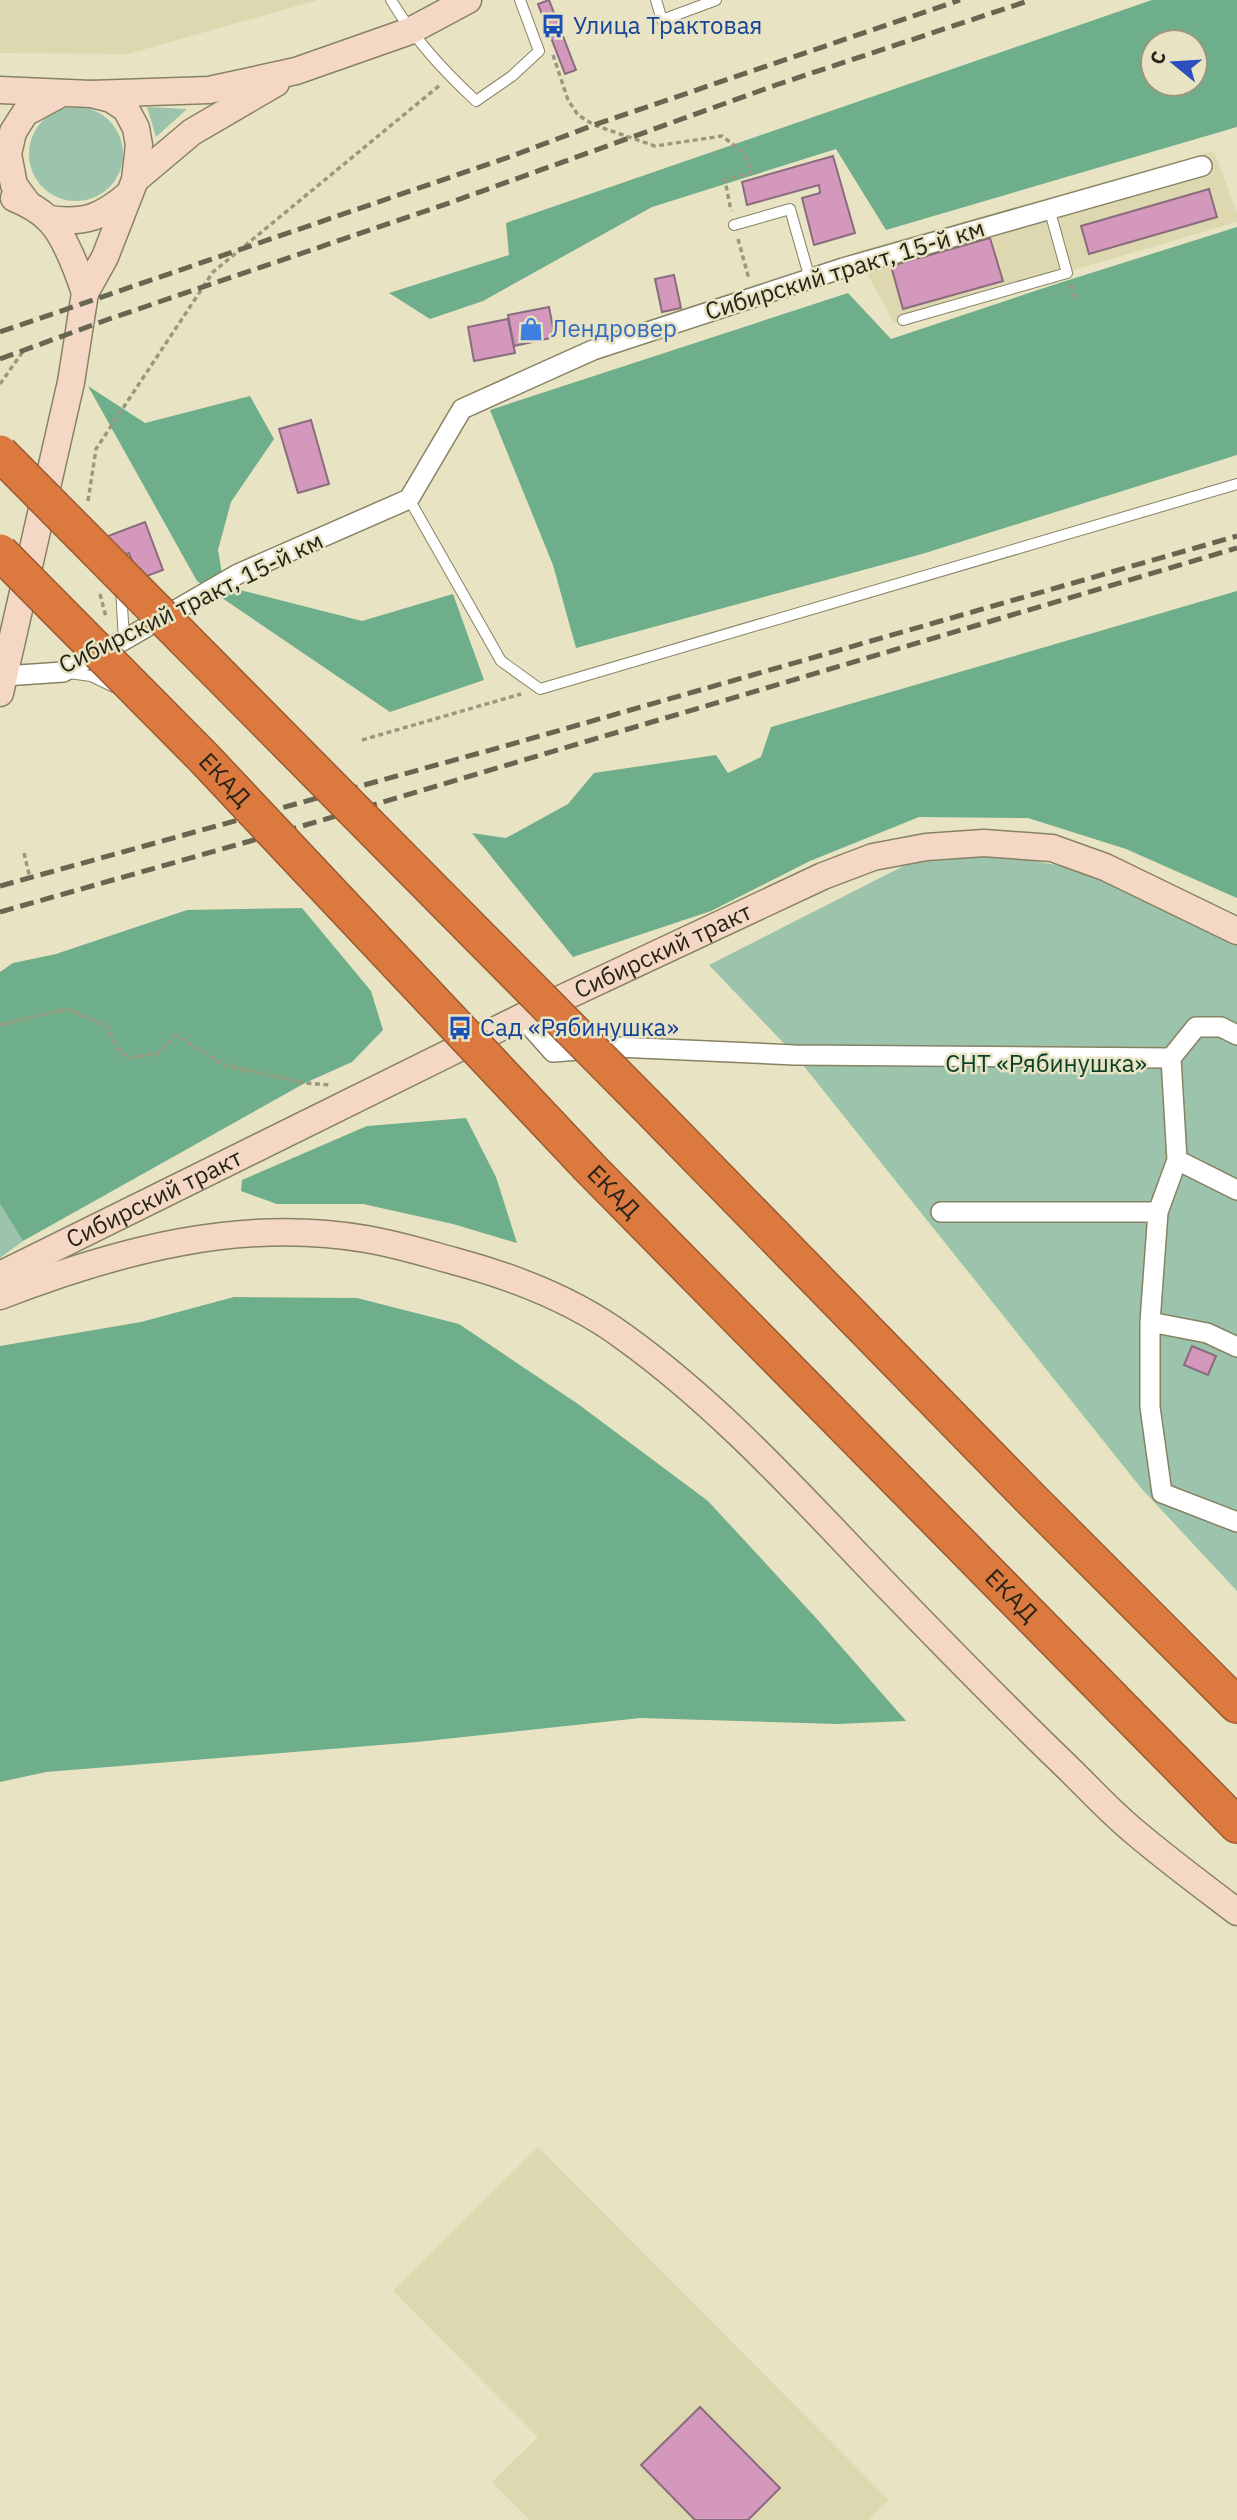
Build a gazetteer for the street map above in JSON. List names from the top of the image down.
{
  "streets": {
    "highway": ["ЕКАД"],
    "main road": ["Сибирский тракт"],
    "street": ["Сибирский тракт, 15-й км"]
  },
  "parks": ["СНТ «Рябинушка»"],
  "places": {
    "bus stop": ["Улица Трактовая", "Сад «Рябинушка»"],
    "shop": ["Лендровер"]
  },
  "north": "left"
}
